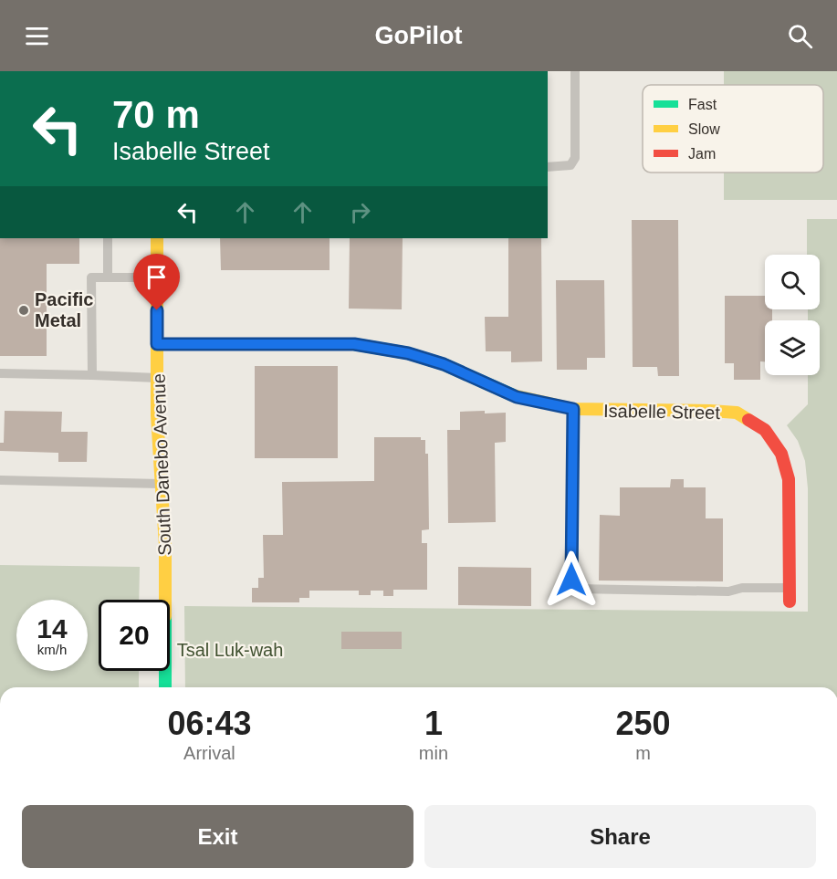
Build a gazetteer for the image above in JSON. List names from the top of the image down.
{
  "streets": {
    "street": ["Isabelle Street", "South Danebo Avenue"]
  },
  "crossings": [
    ["Isabelle Street", "South Danebo Avenue"]
  ],
  "parks": ["Tsal Luk-wah"],
  "places": ["Pacific Metal"],
  "legend": ["Fast", "Slow", "Jam"],
  "page": {
    "header": "GoPilot",
    "turn": ["70 m", "Isabelle Street"],
    "speed": "14 km/h",
    "limit": "20",
    "eta": [
      "06:43",
      "Arrival",
      "1",
      "min",
      "250",
      "m"
    ],
    "buttons": ["Exit", "Share"]
  }
}
